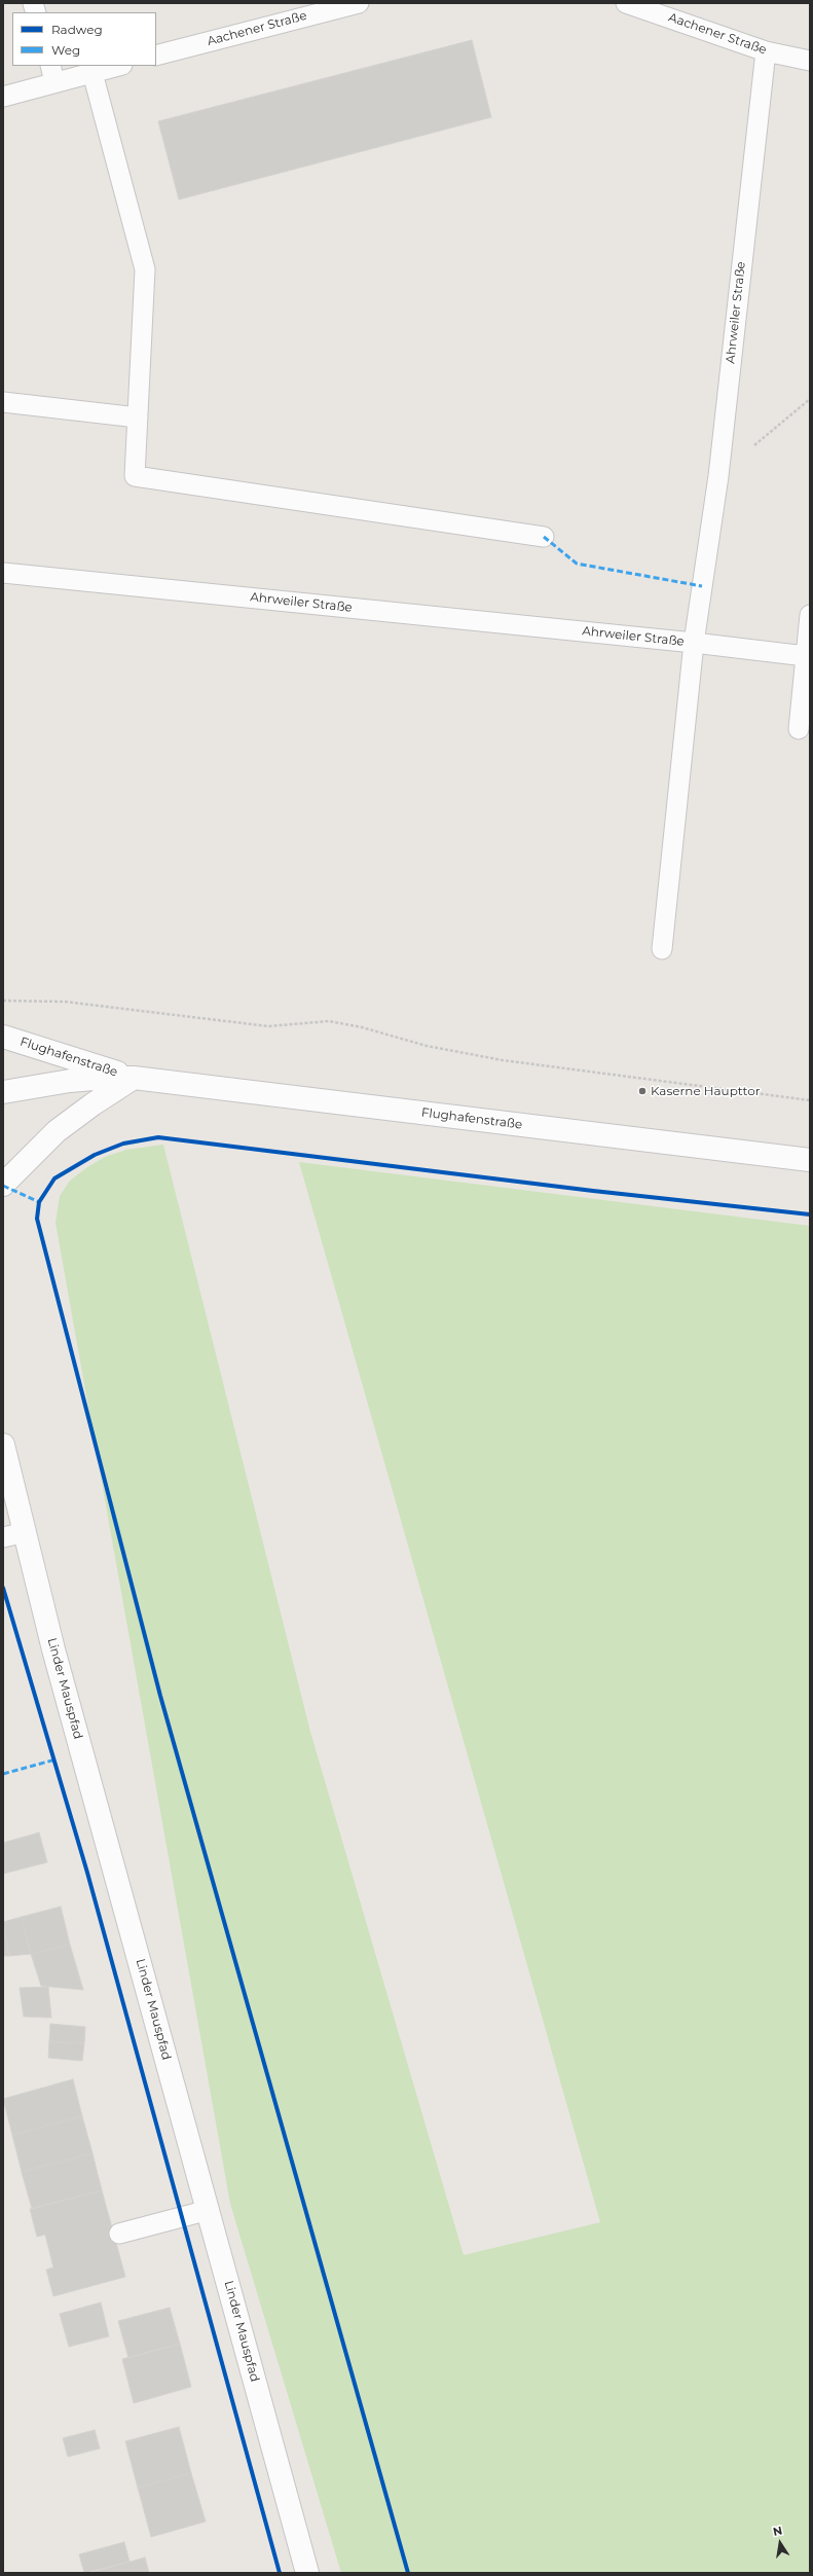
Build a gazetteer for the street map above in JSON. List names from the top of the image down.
{
  "streets": {
    "street": ["Flughafenstraße", "Linder Mauspfad"],
    "lane": ["Aachener Straße", "Ahrweiler Straße"]
  },
  "crossings": [
    ["Aachener Straße", "Ahrweiler Straße"]
  ],
  "places": ["Kaserne Haupttor"],
  "legend": ["Radweg", "Weg"],
  "north": "top"
}
